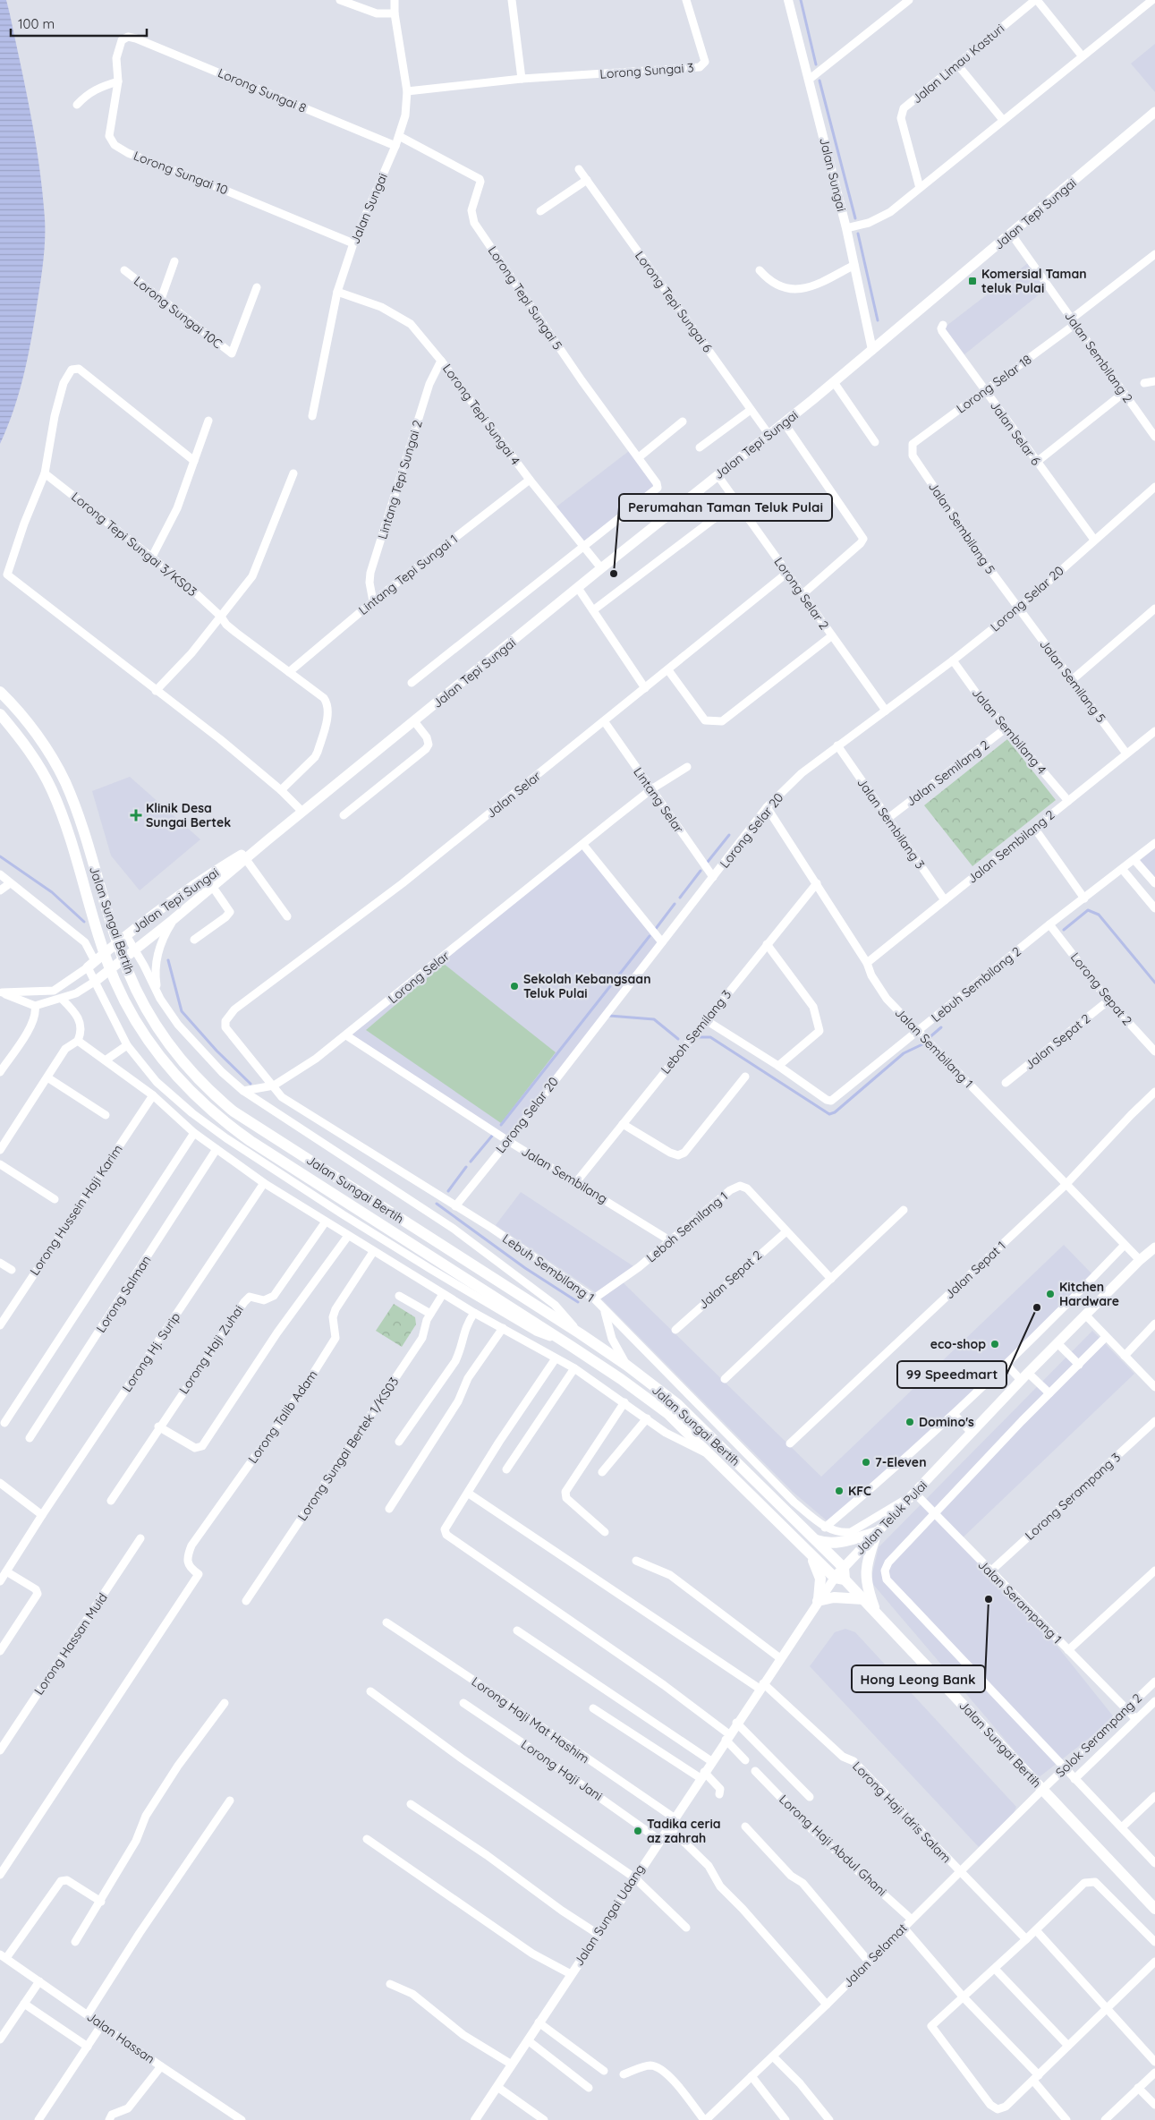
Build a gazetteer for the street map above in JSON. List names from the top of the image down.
{
  "streets": {
    "main road": ["Jalan Tepi Sungai", "Jalan Sungai Bertih", "Jalan Teluk Pulai"],
    "street": [
      "Jalan Limau Kasturi",
      "Lorong Sungai 3",
      "Lorong Sungai 8",
      "Lorong Sungai 10",
      "Jalan Sungai",
      "Lorong Tepi Sungai 5",
      "Lorong Tepi Sungai 6",
      "Lorong Sungai 10C",
      "Jalan Sembilang 2",
      "Lorong Selar 18",
      "Lorong Tepi Sungai 4",
      "Jalan Selar 6",
      "Lintang Tepi Sungai 2",
      "Jalan Sembilang 5",
      "Lorong Tepi Sungai 3/KS03",
      "Lintang Tepi Sungai 1",
      "Lorong Selar 2",
      "Lorong Selar 20",
      "Jalan Semilang 5",
      "Jalan Sembilang 4",
      "Jalan Semilang 2",
      "Jalan Selar",
      "Lintang Selar",
      "Jalan Sembilang 3",
      "Lorong Selar",
      "Lebuh Sembilang 2",
      "Lorong Sepat 2",
      "Leboh Semilang 3",
      "Jalan Sepat 2",
      "Jalan Sembilang 1",
      "Jalan Sembilang",
      "Lorong Hussein Haji Karim",
      "Leboh Semilang 1",
      "Lebuh Sembilang 1",
      "Jalan Sepat 1",
      "Lorong Salman",
      "Lorong Haji Zuhai",
      "Lorong Hj. Surip",
      "Lorong Talib Adam",
      "Lorong Sungai Bertek 1/KS03",
      "Lorong Serampang 3",
      "Jalan Serampang 1",
      "Lorong Hassan Muid",
      "Lorong Haji Mat Hashim",
      "Solok Serampang 2",
      "Lorong Haji Jani",
      "Lorong Haji Idris Salam",
      "Lorong Haji Abdul Ghani",
      "Jalan Sungai Udang",
      "Jalan Selamat",
      "Jalan Hassan"
    ]
  },
  "crossings": [
    ["Lorong Sungai 3", "Jalan Sungai"],
    ["Lorong Sungai 8", "Lorong Sungai 10"],
    ["Lorong Sungai 8", "Jalan Sungai"],
    ["Lorong Sungai 10", "Jalan Sungai"],
    ["Jalan Sungai", "Jalan Tepi Sungai"],
    ["Jalan Sungai", "Lorong Tepi Sungai 5"],
    ["Jalan Sungai", "Lorong Tepi Sungai 4"],
    ["Jalan Tepi Sungai", "Lorong Tepi Sungai 6"],
    ["Jalan Tepi Sungai", "Jalan Sembilang 2"],
    ["Jalan Tepi Sungai", "Lorong Tepi Sungai 4"],
    ["Jalan Tepi Sungai", "Lorong Selar 2"],
    ["Lorong Tepi Sungai 5", "Lorong Tepi Sungai 4"],
    ["Jalan Sembilang 2", "Lorong Selar 18"],
    ["Jalan Sembilang 2", "Jalan Semilang 5"],
    ["Jalan Sembilang 2", "Jalan Sembilang 4"],
    ["Jalan Sembilang 2", "Jalan Sembilang 3"],
    ["Jalan Sembilang 2", "Jalan Sembilang 1"],
    ["Lorong Selar 18", "Jalan Selar 6"],
    ["Lorong Selar 18", "Jalan Sembilang 5"],
    ["Lorong Tepi Sungai 4", "Lintang Tepi Sungai 2"],
    ["Lorong Tepi Sungai 4", "Lintang Tepi Sungai 1"],
    ["Jalan Selar 6", "Lorong Selar 20"],
    ["Lintang Tepi Sungai 2", "Lintang Tepi Sungai 1"],
    ["Jalan Sembilang 5", "Lorong Selar 20"],
    ["Jalan Sembilang 5", "Jalan Semilang 5"],
    ["Lorong Tepi Sungai 3/KS03", "Lintang Tepi Sungai 1"],
    ["Lorong Selar 2", "Lorong Selar 20"],
    ["Lorong Selar 2", "Jalan Selar"],
    ["Lorong Selar 20", "Jalan Semilang 5"],
    ["Lorong Selar 20", "Jalan Sembilang 4"],
    ["Lorong Selar 20", "Lintang Selar"],
    ["Lorong Selar 20", "Jalan Sembilang 3"],
    ["Lorong Selar 20", "Jalan Sembilang 1"],
    ["Lorong Selar 20", "Jalan Sembilang"],
    ["Lorong Selar 20", "Lebuh Sembilang 1"],
    ["Jalan Sembilang 4", "Jalan Semilang 2"],
    ["Jalan Semilang 2", "Jalan Sembilang 3"],
    ["Jalan Selar", "Lintang Selar"],
    ["Jalan Selar", "Lebuh Sembilang 1"],
    ["Lintang Selar", "Lorong Selar"],
    ["Jalan Sungai Bertih", "Jalan Teluk Pulai"],
    ["Jalan Sungai Bertih", "Solok Serampang 2"],
    ["Jalan Sungai Bertih", "Jalan Sungai Udang"],
    ["Jalan Sungai Bertih", "Jalan Selamat"],
    ["Lorong Selar", "Jalan Sembilang"],
    ["Lorong Selar", "Lebuh Sembilang 1"],
    ["Lebuh Sembilang 2", "Lorong Sepat 2"],
    ["Lebuh Sembilang 2", "Leboh Semilang 3"],
    ["Lebuh Sembilang 2", "Jalan Sembilang 1"],
    ["Lorong Sepat 2", "Jalan Sepat 2"],
    ["Leboh Semilang 3", "Jalan Sembilang 1"],
    ["Leboh Semilang 3", "Jalan Sembilang"],
    ["Jalan Sepat 2", "Leboh Semilang 1"],
    ["Jalan Sembilang 1", "Jalan Sepat 1"],
    ["Jalan Sembilang 1", "Jalan Teluk Pulai"],
    ["Jalan Sembilang", "Leboh Semilang 1"],
    ["Leboh Semilang 1", "Lebuh Sembilang 1"],
    ["Lebuh Sembilang 1", "Jalan Teluk Pulai"],
    ["Lebuh Sembilang 1", "Jalan Serampang 1"],
    ["Lorong Serampang 3", "Jalan Serampang 1"],
    ["Jalan Teluk Pulai", "Jalan Serampang 1"],
    ["Jalan Serampang 1", "Solok Serampang 2"],
    ["Lorong Haji Mat Hashim", "Jalan Sungai Udang"],
    ["Solok Serampang 2", "Jalan Selamat"],
    ["Lorong Haji Jani", "Jalan Sungai Udang"],
    ["Lorong Haji Idris Salam", "Jalan Sungai Udang"],
    ["Lorong Haji Idris Salam", "Jalan Selamat"],
    ["Lorong Haji Abdul Ghani", "Jalan Selamat"]
  ],
  "places": {
    "transit": ["Komersial Taman teluk Pulai"],
    "other": [
      "Perumahan Taman Teluk Pulai",
      "Sekolah Kebangsaan Teluk Pulai",
      "Kitchen Hardware",
      "99 Speedmart",
      "eco-shop",
      "Domino's",
      "7-Eleven",
      "KFC",
      "Hong Leong Bank",
      "Tadika ceria az zahrah"
    ],
    "health": ["Klinik Desa Sungai Bertek"]
  },
  "scale_bar": "100 m"
}
